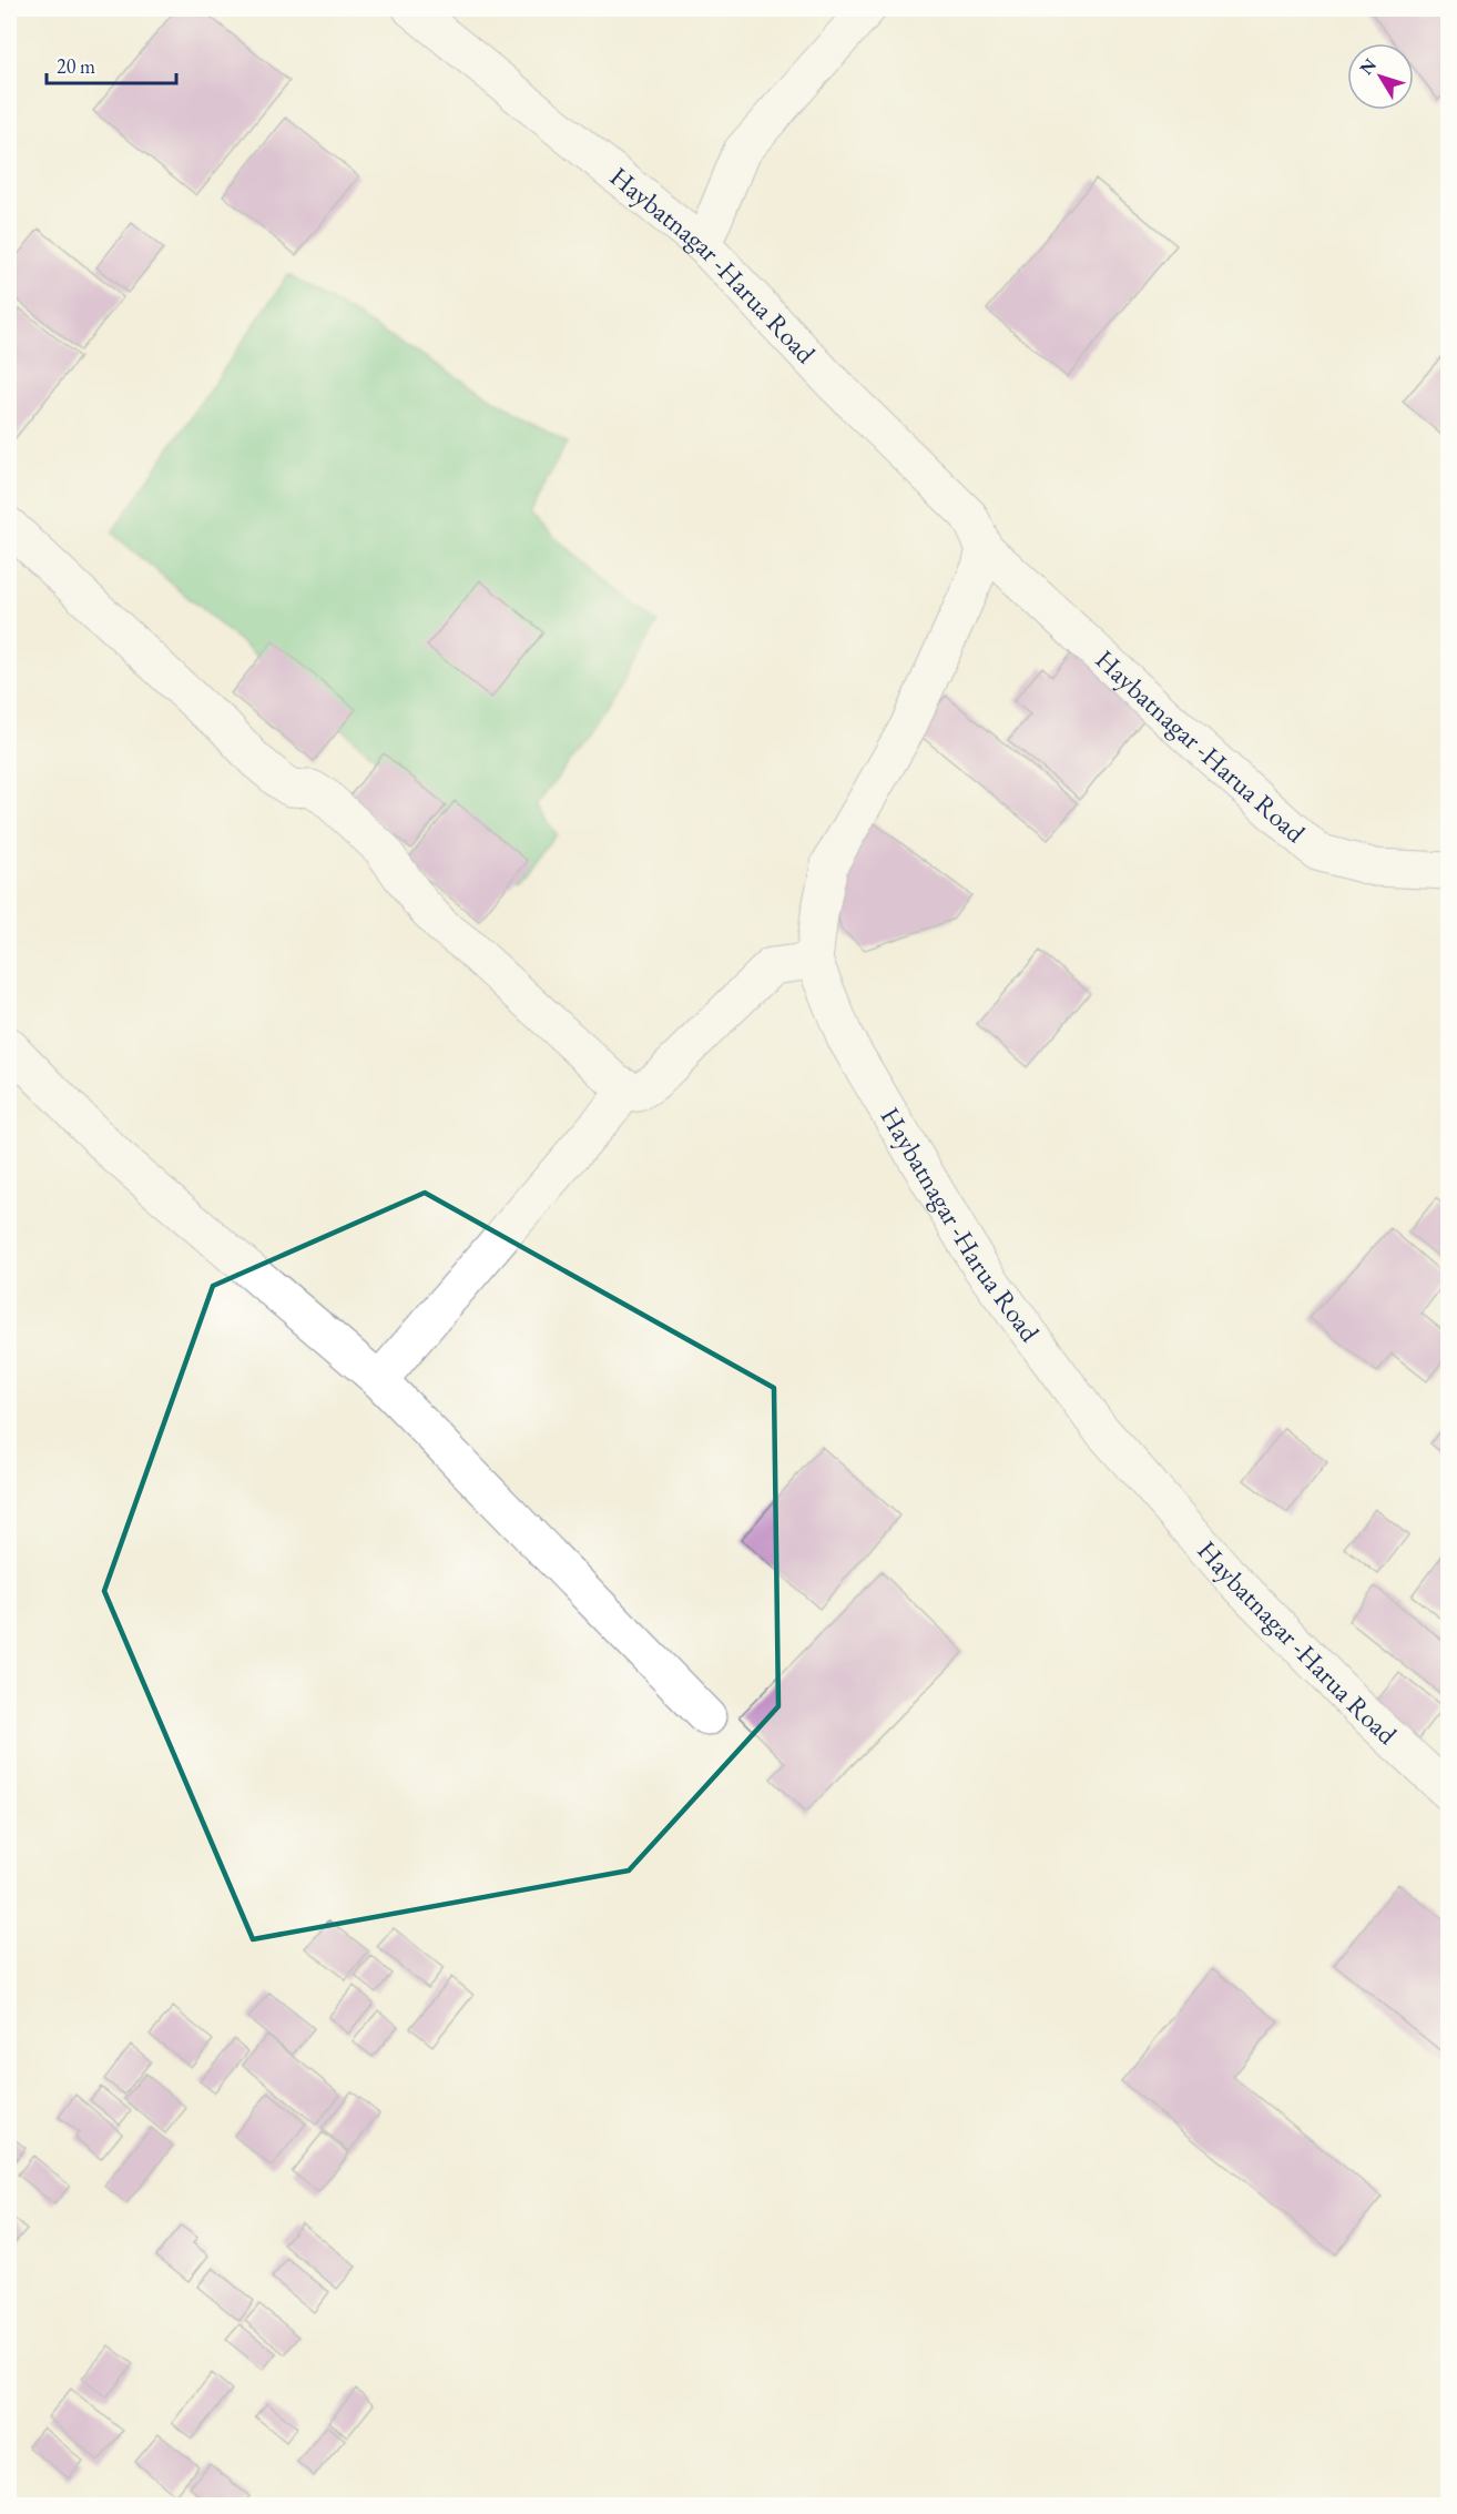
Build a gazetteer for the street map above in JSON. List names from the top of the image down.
{
  "streets": {
    "street": ["Haybatnagar -Harua Road"]
  },
  "scale_bar": "20 m",
  "north": "top left"
}
